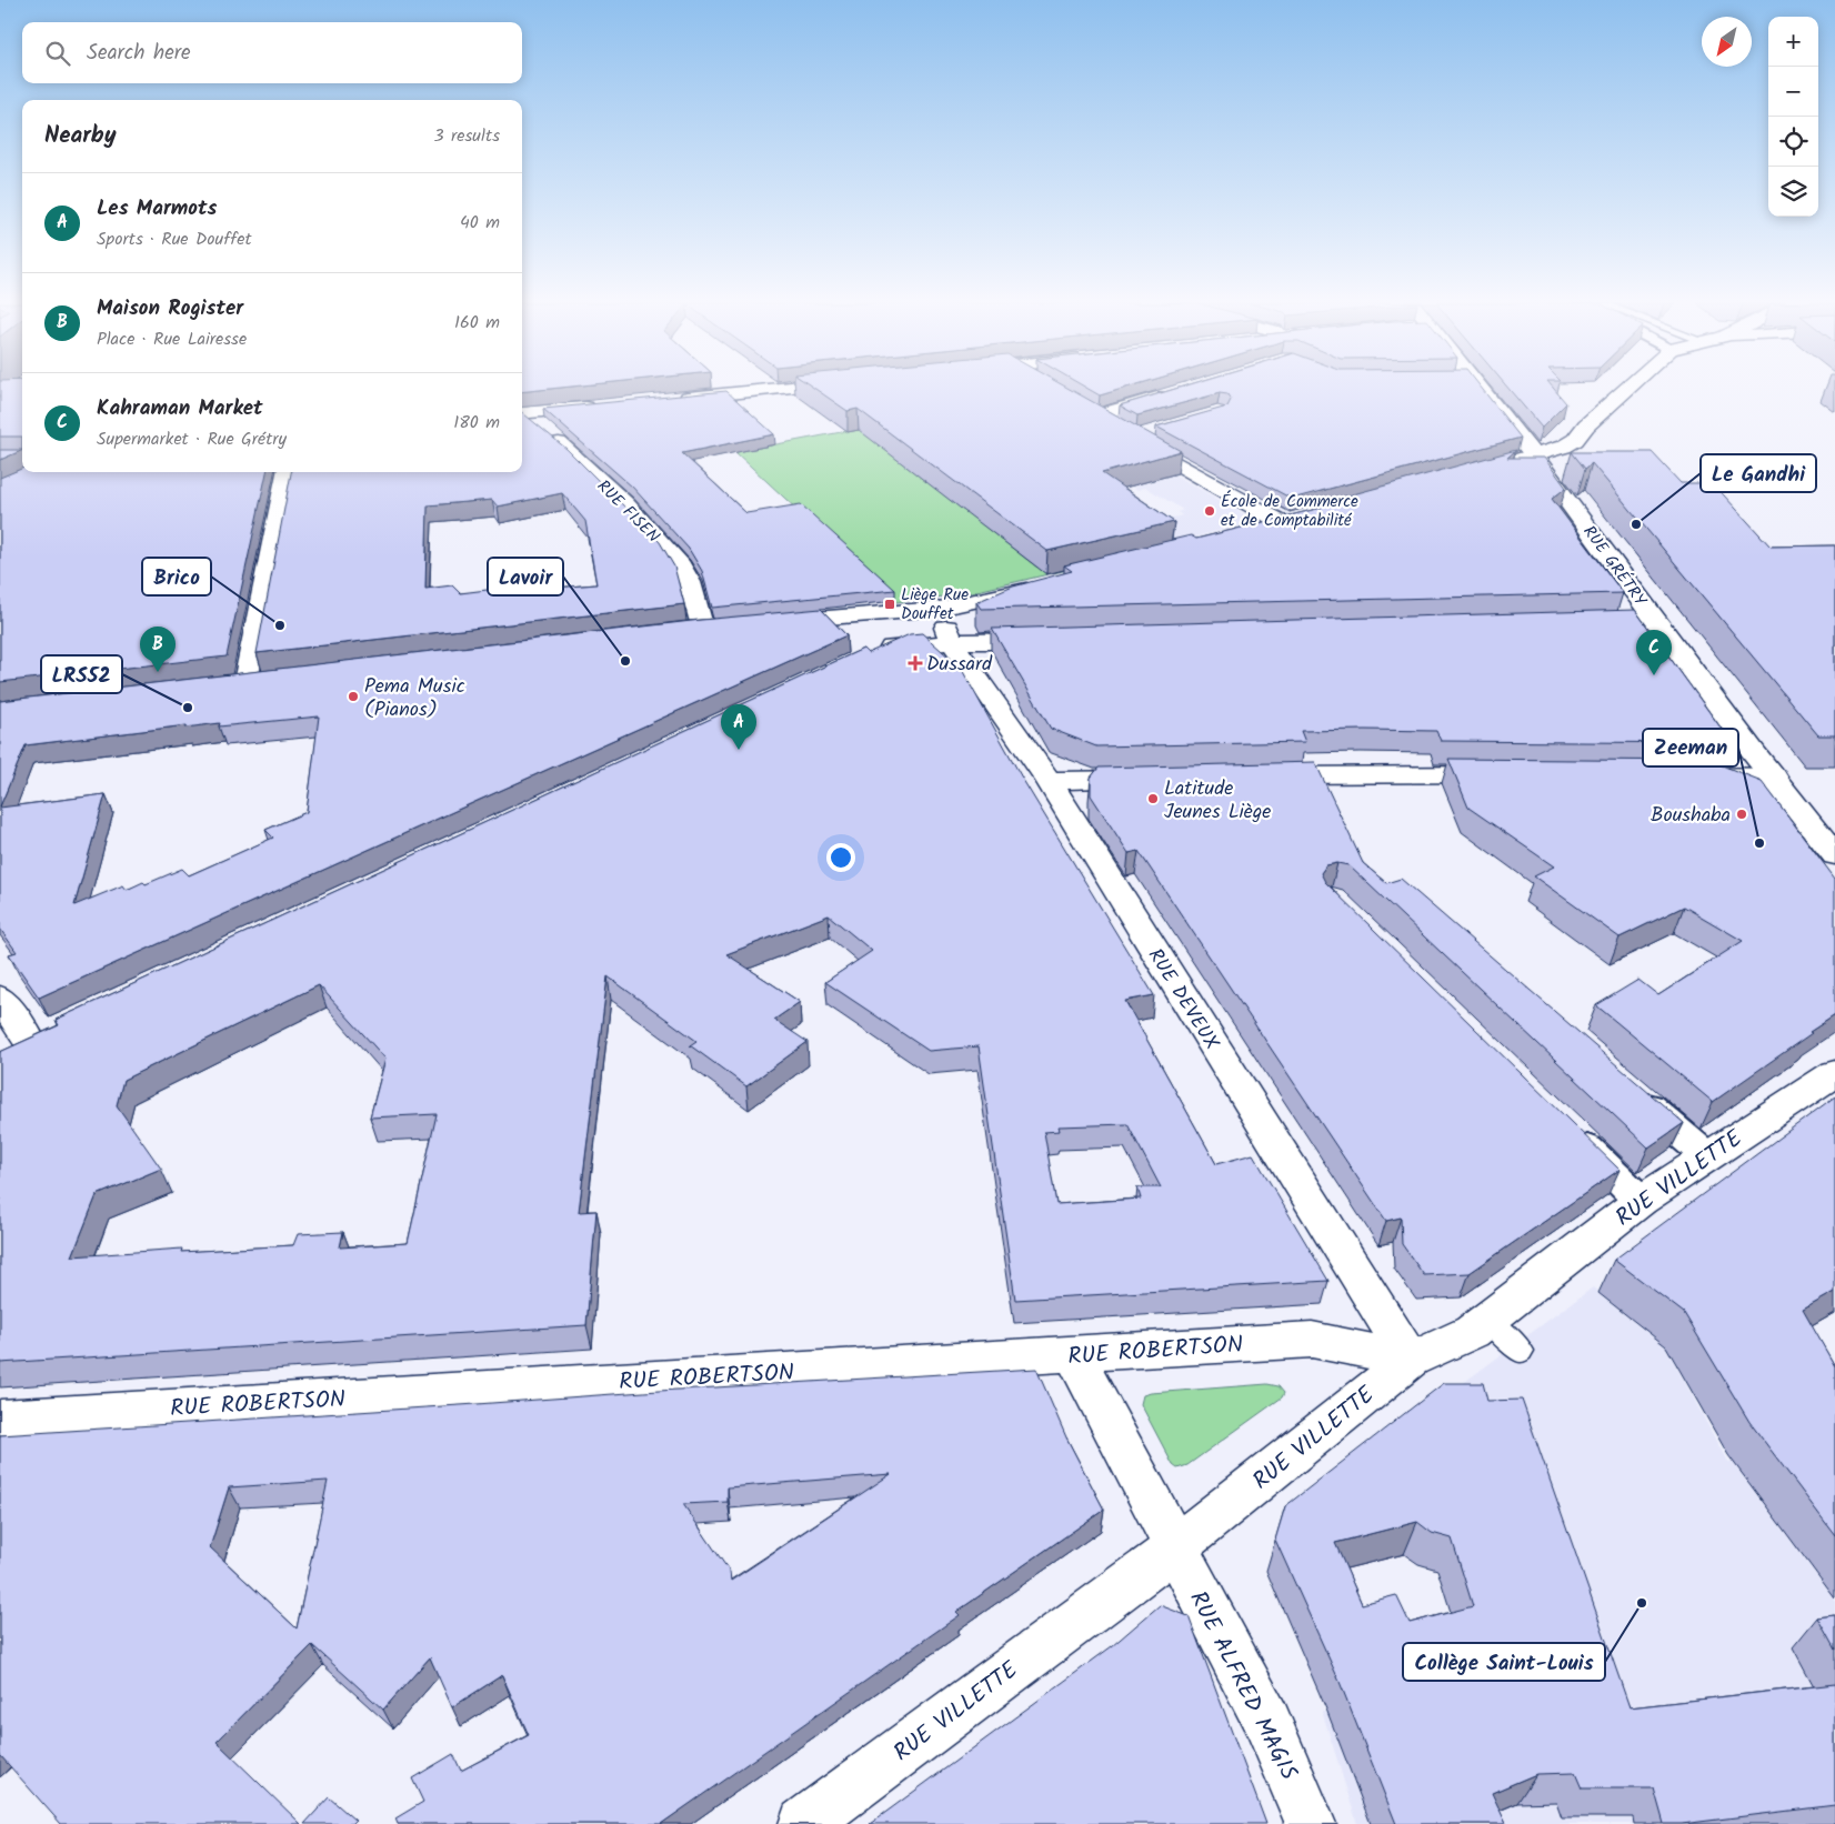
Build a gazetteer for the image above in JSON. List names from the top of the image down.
{
  "streets": {
    "street": [
      "RUE FISEN",
      "RUE GRÉTRY",
      "RUE DEVEUX",
      "RUE VILLETTE",
      "RUE ROBERTSON",
      "RUE ALFRED MAGIS"
    ]
  },
  "crossings": [
    ["RUE DEVEUX", "RUE VILLETTE"],
    ["RUE DEVEUX", "RUE ROBERTSON"],
    ["RUE VILLETTE", "RUE ROBERTSON"],
    ["RUE VILLETTE", "RUE ALFRED MAGIS"],
    ["RUE ROBERTSON", "RUE ALFRED MAGIS"]
  ],
  "places": {
    "other": [
      "École de Commerce et de Comptabilité",
      "Le Gandhi",
      "Brico",
      "Lavoir",
      "Pema Music (Pianos)",
      "LRS52",
      "Latitude Jeunes Liège",
      "Boushaba",
      "Zeeman",
      "Collège Saint-Louis"
    ],
    "transit": ["Liège Rue Douffet"],
    "health": ["Dussard"]
  },
  "north": "bottom left",
  "page": {
    "map_buttons": ["+", "−"],
    "search": "Search here",
    "heading": ["Nearby", "3 results"],
    "list": [
      {
        "mark": "A",
        "name": "Les Marmots",
        "note": "Sports · Rue Douffet",
        "value": "40 m"
      },
      {
        "mark": "B",
        "name": "Maison Rogister",
        "note": "Place · Rue Lairesse",
        "value": "160 m"
      },
      {
        "mark": "C",
        "name": "Kahraman Market",
        "note": "Supermarket · Rue Grétry",
        "value": "180 m"
      }
    ],
    "pins": ["B", "C", "A"]
  }
}
